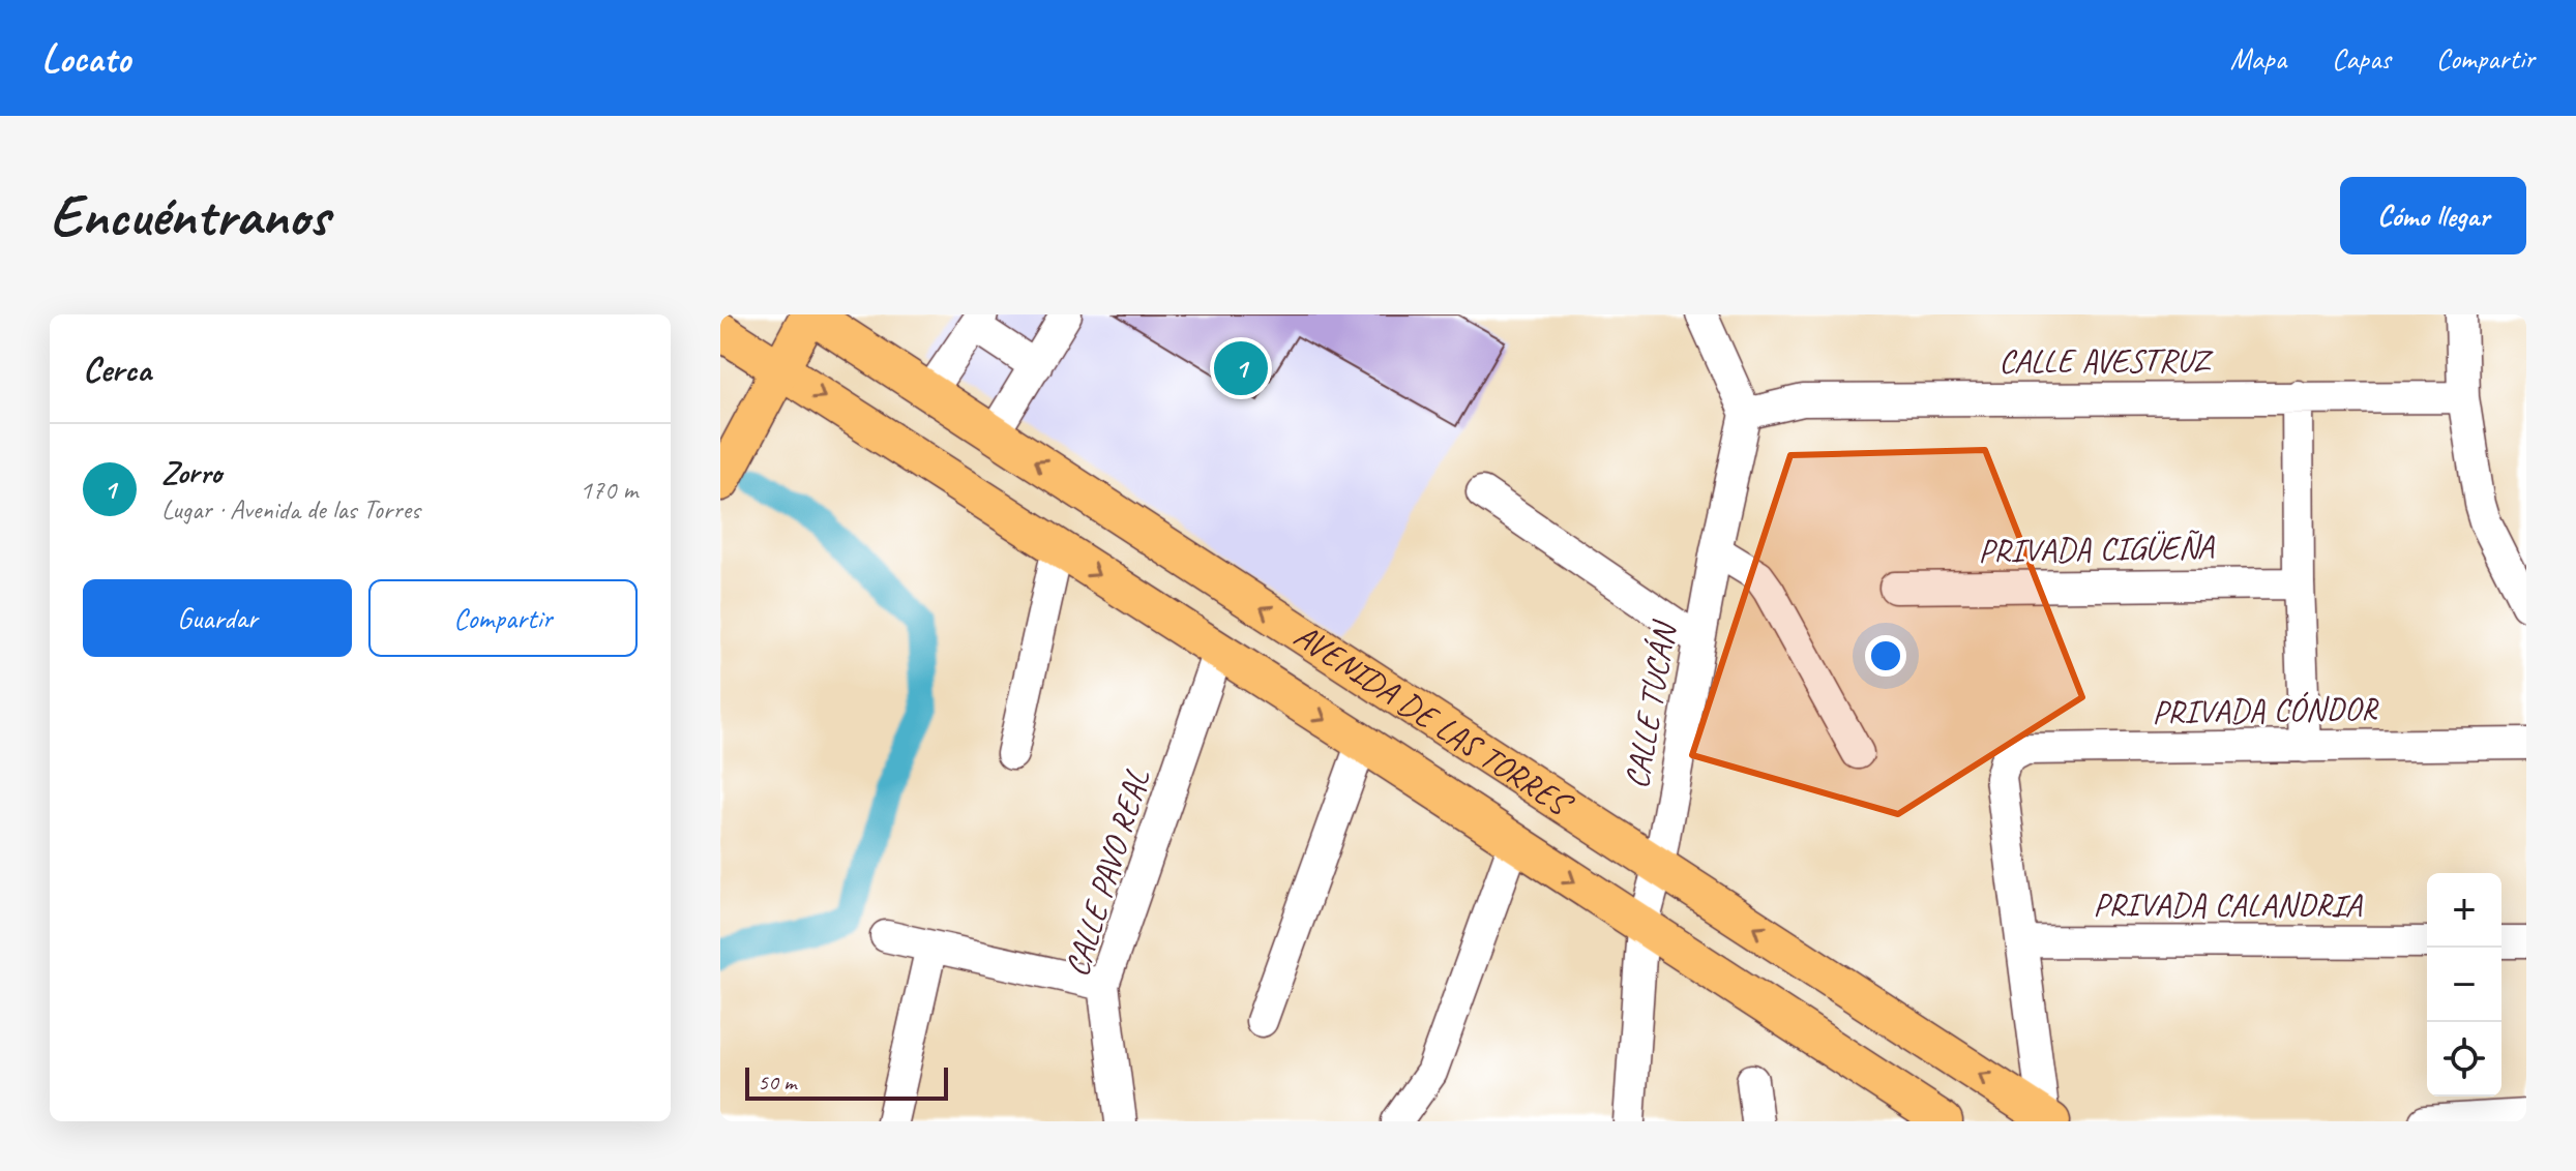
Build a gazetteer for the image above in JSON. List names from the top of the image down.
{
  "streets": {
    "main road": ["AVENIDA DE LAS TORRES"],
    "street": [
      "CALLE AVESTRUZ",
      "PRIVADA CIGÜEÑA",
      "CALLE TUCÁN",
      "PRIVADA CÓNDOR",
      "CALLE PAVO REAL",
      "PRIVADA CALANDRIA"
    ]
  },
  "crossings": [
    ["CALLE AVESTRUZ", "CALLE TUCÁN"],
    ["CALLE TUCÁN", "AVENIDA DE LAS TORRES"],
    ["PRIVADA CÓNDOR", "PRIVADA CALANDRIA"],
    ["AVENIDA DE LAS TORRES", "CALLE PAVO REAL"]
  ],
  "scale_bar": "50 m",
  "page": {
    "header": "Locato",
    "nav": ["Mapa", "Capas", "Compartir"],
    "buttons": [
      "Cómo llegar",
      ["Guardar", "Compartir"]
    ],
    "title": "Encuéntranos",
    "heading": "Cerca",
    "pins": "1",
    "list": [
      {
        "mark": "1",
        "name": "Zorro",
        "note": "Lugar · Avenida de las Torres",
        "value": "170 m"
      }
    ],
    "map_buttons": ["+", "−"],
    "scale": "50 m"
  }
}
